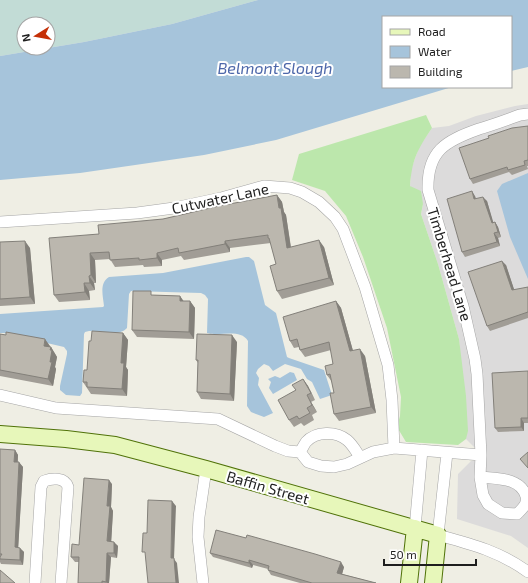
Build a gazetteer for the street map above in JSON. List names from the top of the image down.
{
  "streets": {
    "street": ["Cutwater Lane", "Timberhead Lane", "Baffin Street"]
  },
  "water": ["Belmont Slough"],
  "legend": ["Road", "Water", "Building"],
  "scale_bar": "50 m",
  "north": "left"
}
